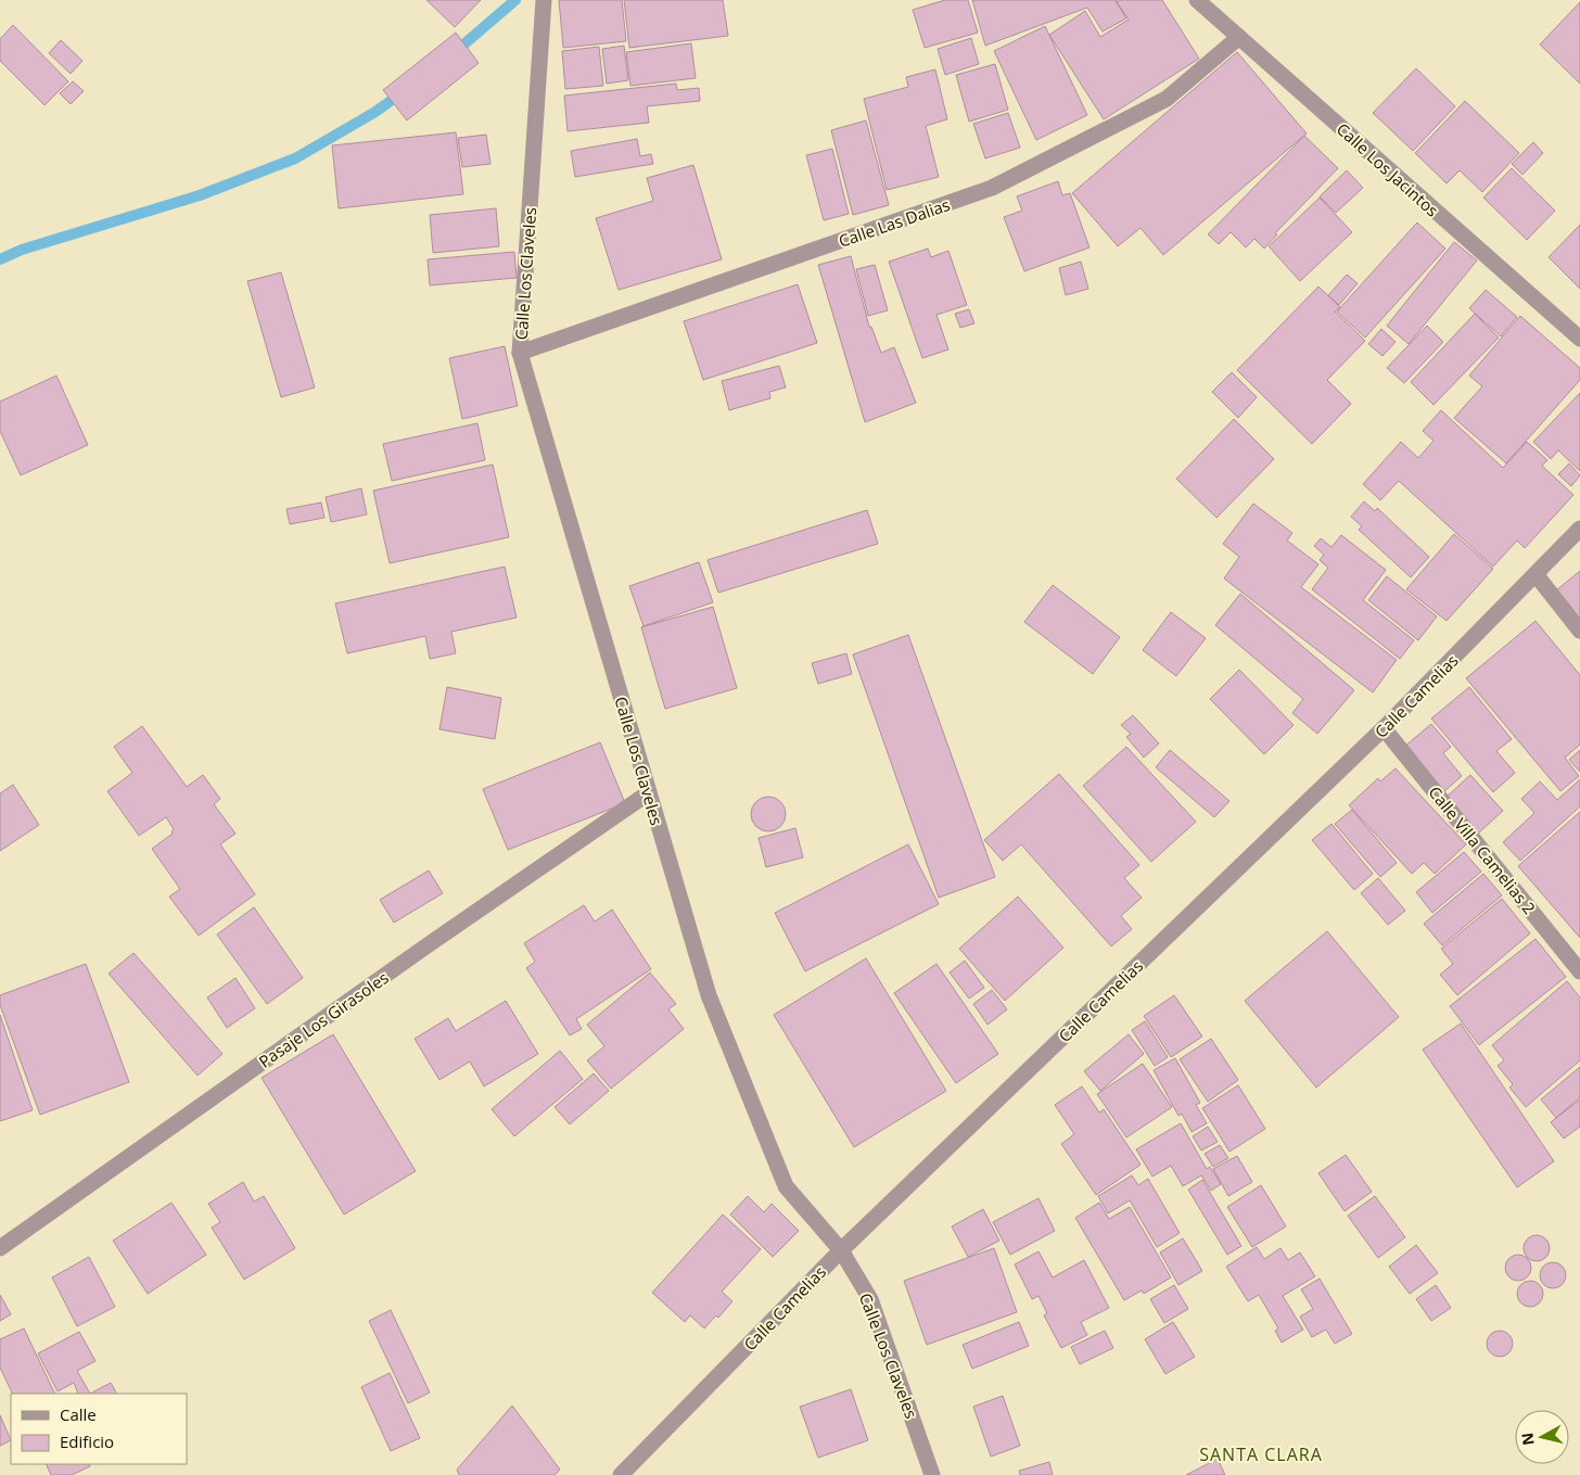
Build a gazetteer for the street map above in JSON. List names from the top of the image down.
{
  "streets": {
    "street": [
      "Calle Los Jacintos",
      "Calle Las Dalias",
      "Calle Los Claveles",
      "Calle Camelias",
      "Calle Villa Camelias 2",
      "Pasaje Los Girasoles"
    ]
  },
  "crossings": [
    ["Calle Los Jacintos", "Calle Las Dalias"],
    ["Calle Las Dalias", "Calle Los Claveles"],
    ["Calle Los Claveles", "Calle Camelias"],
    ["Calle Los Claveles", "Pasaje Los Girasoles"],
    ["Calle Camelias", "Calle Villa Camelias 2"]
  ],
  "districts": ["SANTA CLARA"],
  "legend": ["Calle", "Edificio"],
  "north": "left"
}
